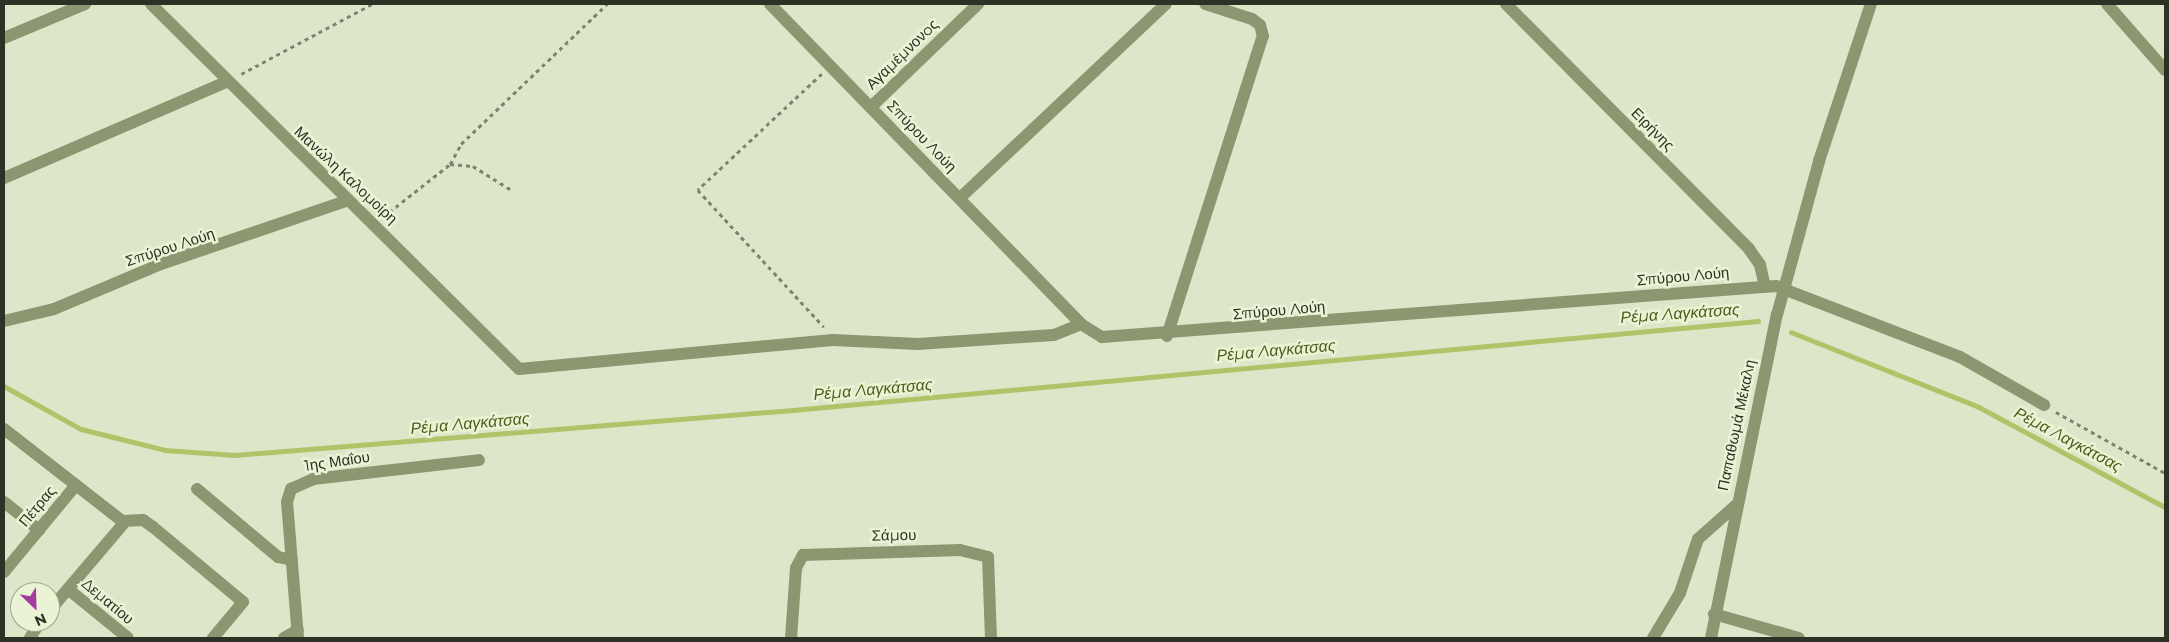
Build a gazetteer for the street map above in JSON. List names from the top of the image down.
{
  "streets": {
    "street": [
      "Αγαμέμνονoς",
      "Ειρήνης",
      "Σπύρου Λούη",
      "Μανώλη Καλομοίρη",
      "Παπαθωμά Μέκαλη",
      "1ης Μαΐου",
      "Πέτρας",
      "Σάμου",
      "Δεματίου"
    ]
  },
  "crossings": [
    ["Αγαμέμνονoς", "Σπύρου Λούη"],
    ["Ειρήνης", "Σπύρου Λούη"],
    ["Σπύρου Λούη", "Μανώλη Καλομοίρη"],
    ["Σπύρου Λούη", "Παπαθωμά Μέκαλη"]
  ],
  "water": ["Ρέμα Λαγκάτσας"],
  "north": "bottom right"
}
